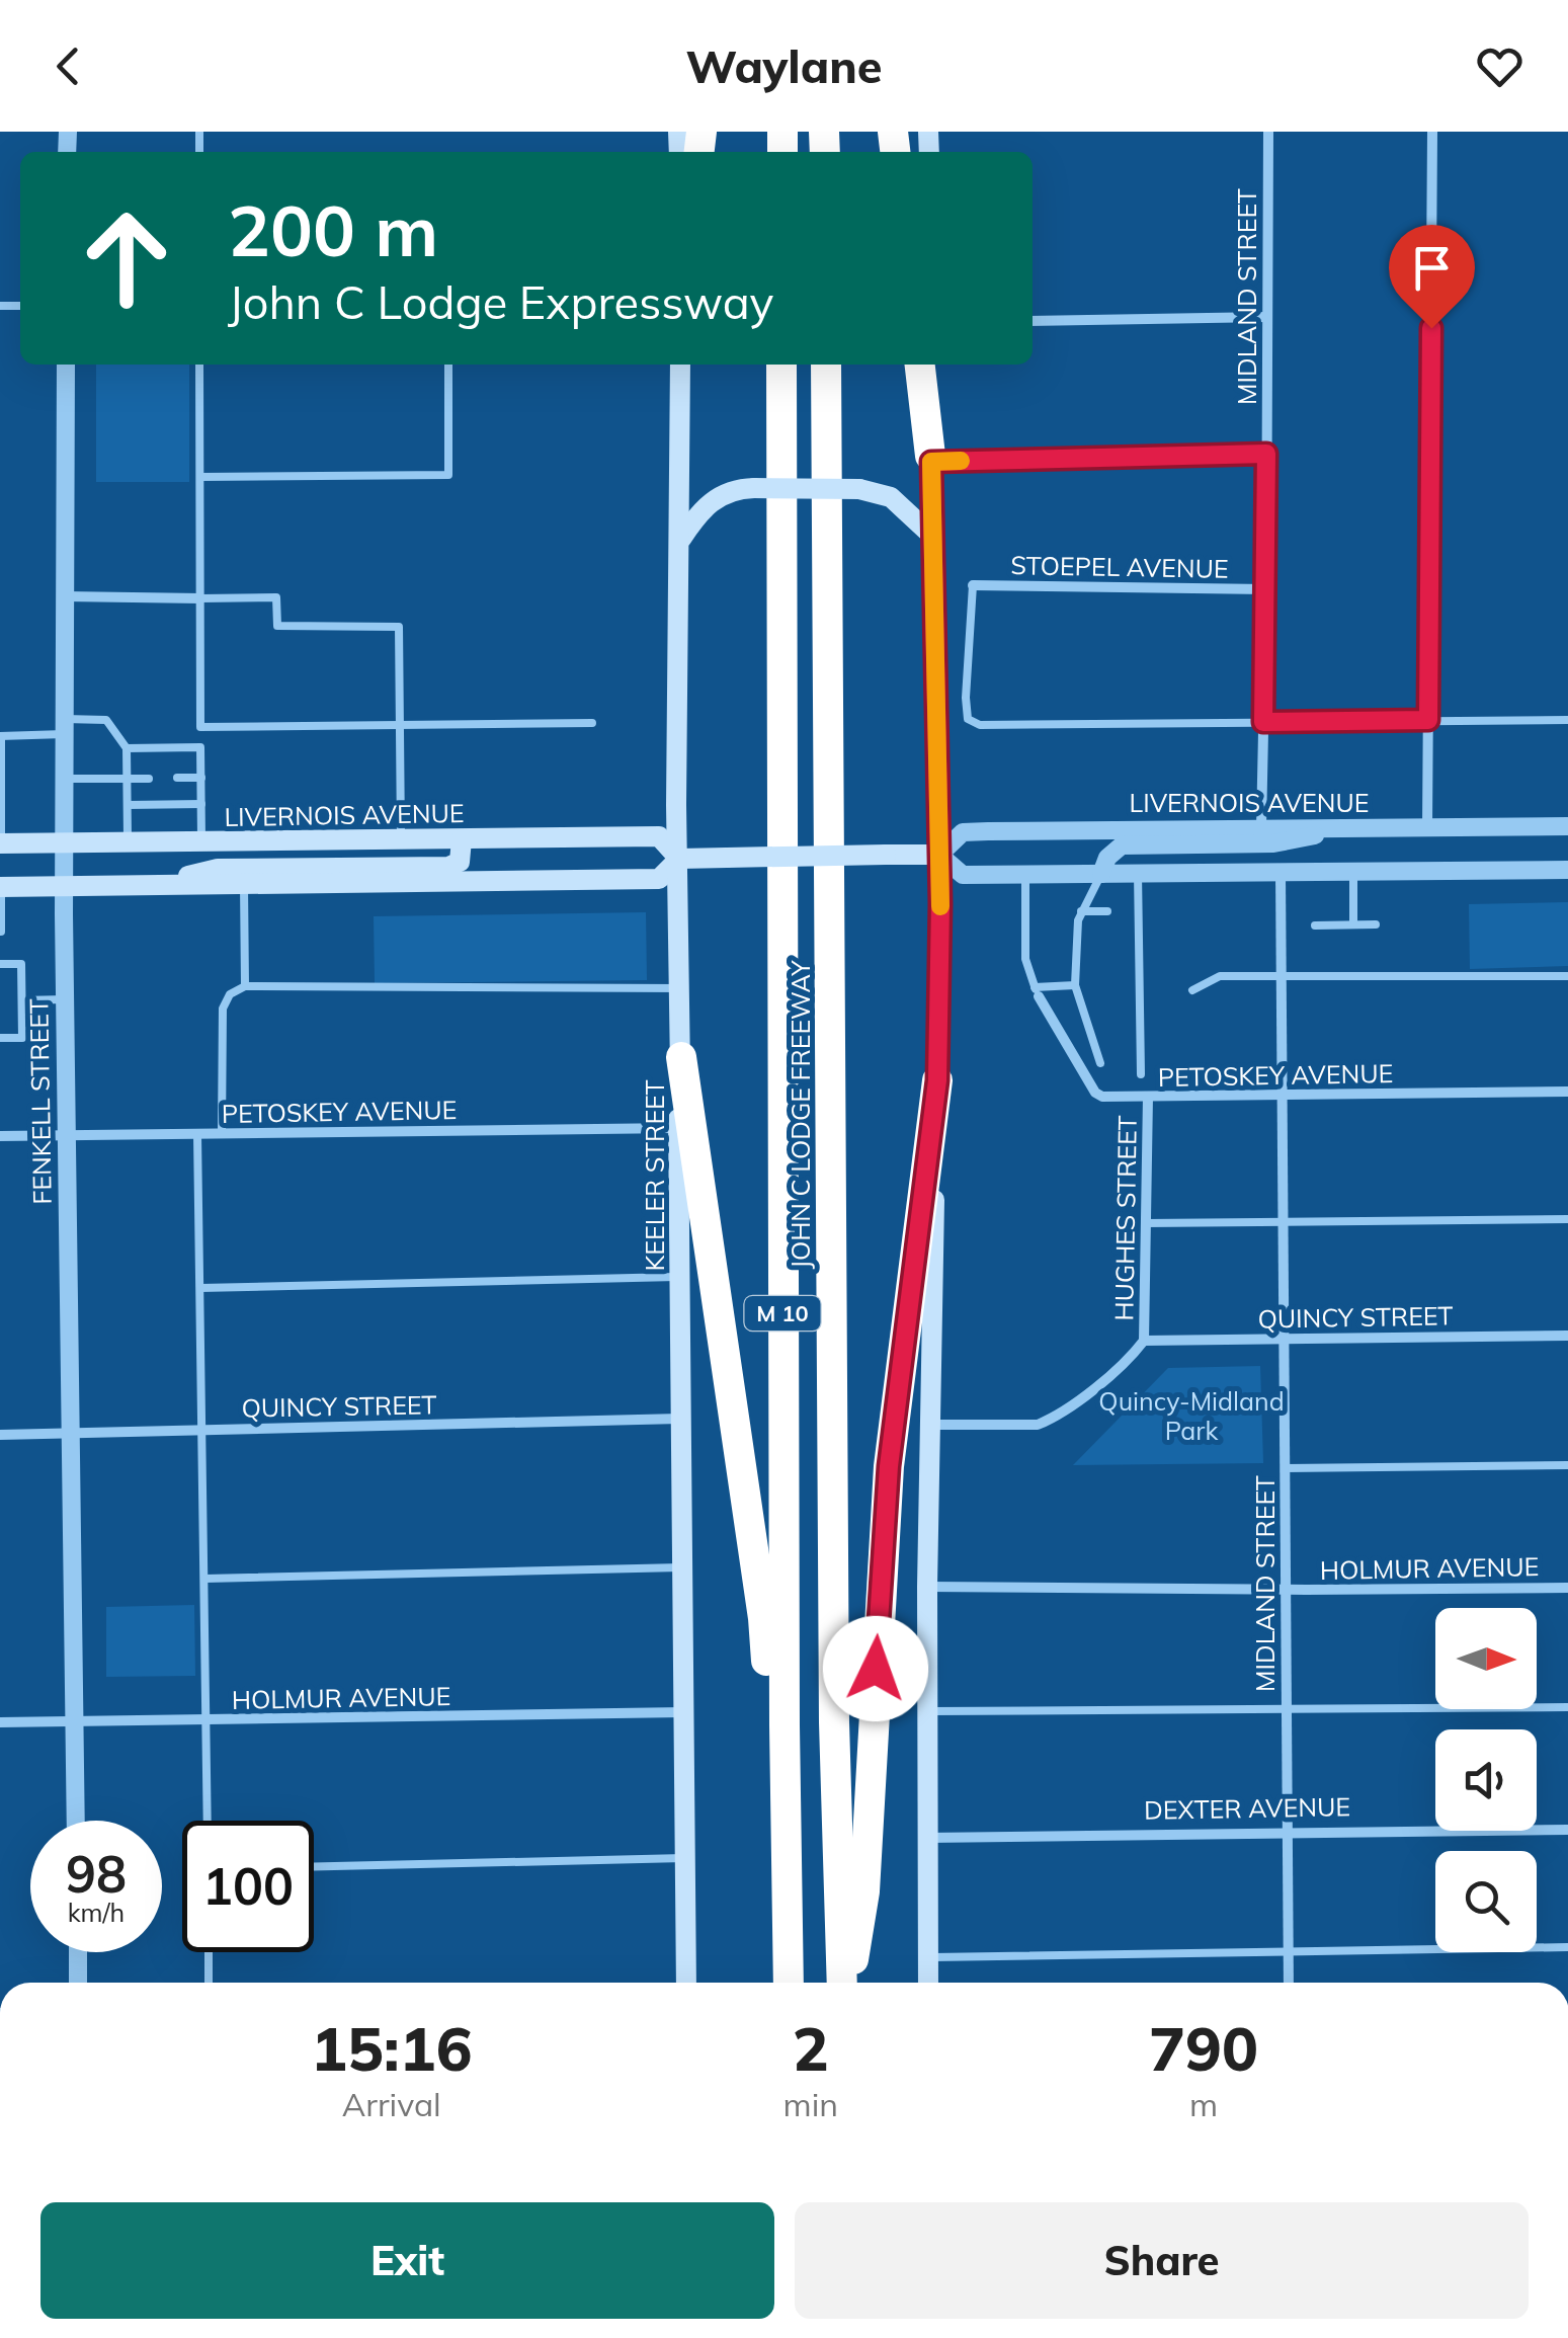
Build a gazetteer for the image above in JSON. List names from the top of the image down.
{
  "streets": {
    "highway": ["JOHN C LODGE FREEWAY", "M 10"],
    "main road": ["LIVERNOIS AVENUE", "KEELER STREET"],
    "street": [
      "MIDLAND STREET",
      "STOEPEL AVENUE",
      "PETOSKEY AVENUE",
      "FENKELL STREET",
      "HUGHES STREET",
      "QUINCY STREET",
      "HOLMUR AVENUE",
      "DEXTER AVENUE"
    ]
  },
  "crossings": [
    ["MIDLAND STREET", "STOEPEL AVENUE"],
    ["MIDLAND STREET", "LIVERNOIS AVENUE"],
    ["MIDLAND STREET", "PETOSKEY AVENUE"],
    ["MIDLAND STREET", "QUINCY STREET"],
    ["MIDLAND STREET", "HOLMUR AVENUE"],
    ["MIDLAND STREET", "DEXTER AVENUE"],
    ["LIVERNOIS AVENUE", "FENKELL STREET"],
    ["LIVERNOIS AVENUE", "KEELER STREET"],
    ["PETOSKEY AVENUE", "FENKELL STREET"],
    ["PETOSKEY AVENUE", "KEELER STREET"],
    ["PETOSKEY AVENUE", "HUGHES STREET"],
    ["FENKELL STREET", "QUINCY STREET"],
    ["FENKELL STREET", "HOLMUR AVENUE"],
    ["KEELER STREET", "QUINCY STREET"],
    ["KEELER STREET", "HOLMUR AVENUE"],
    ["HUGHES STREET", "QUINCY STREET"]
  ],
  "parks": ["Quincy-Midland Park"],
  "north": "right",
  "page": {
    "header": "Waylane",
    "turn": ["200 m", "John C Lodge Expressway"],
    "speed": "98 km/h",
    "limit": "100",
    "eta": [
      "15:16",
      "Arrival",
      "2",
      "min",
      "790",
      "m"
    ],
    "buttons": ["Exit", "Share"]
  }
}
